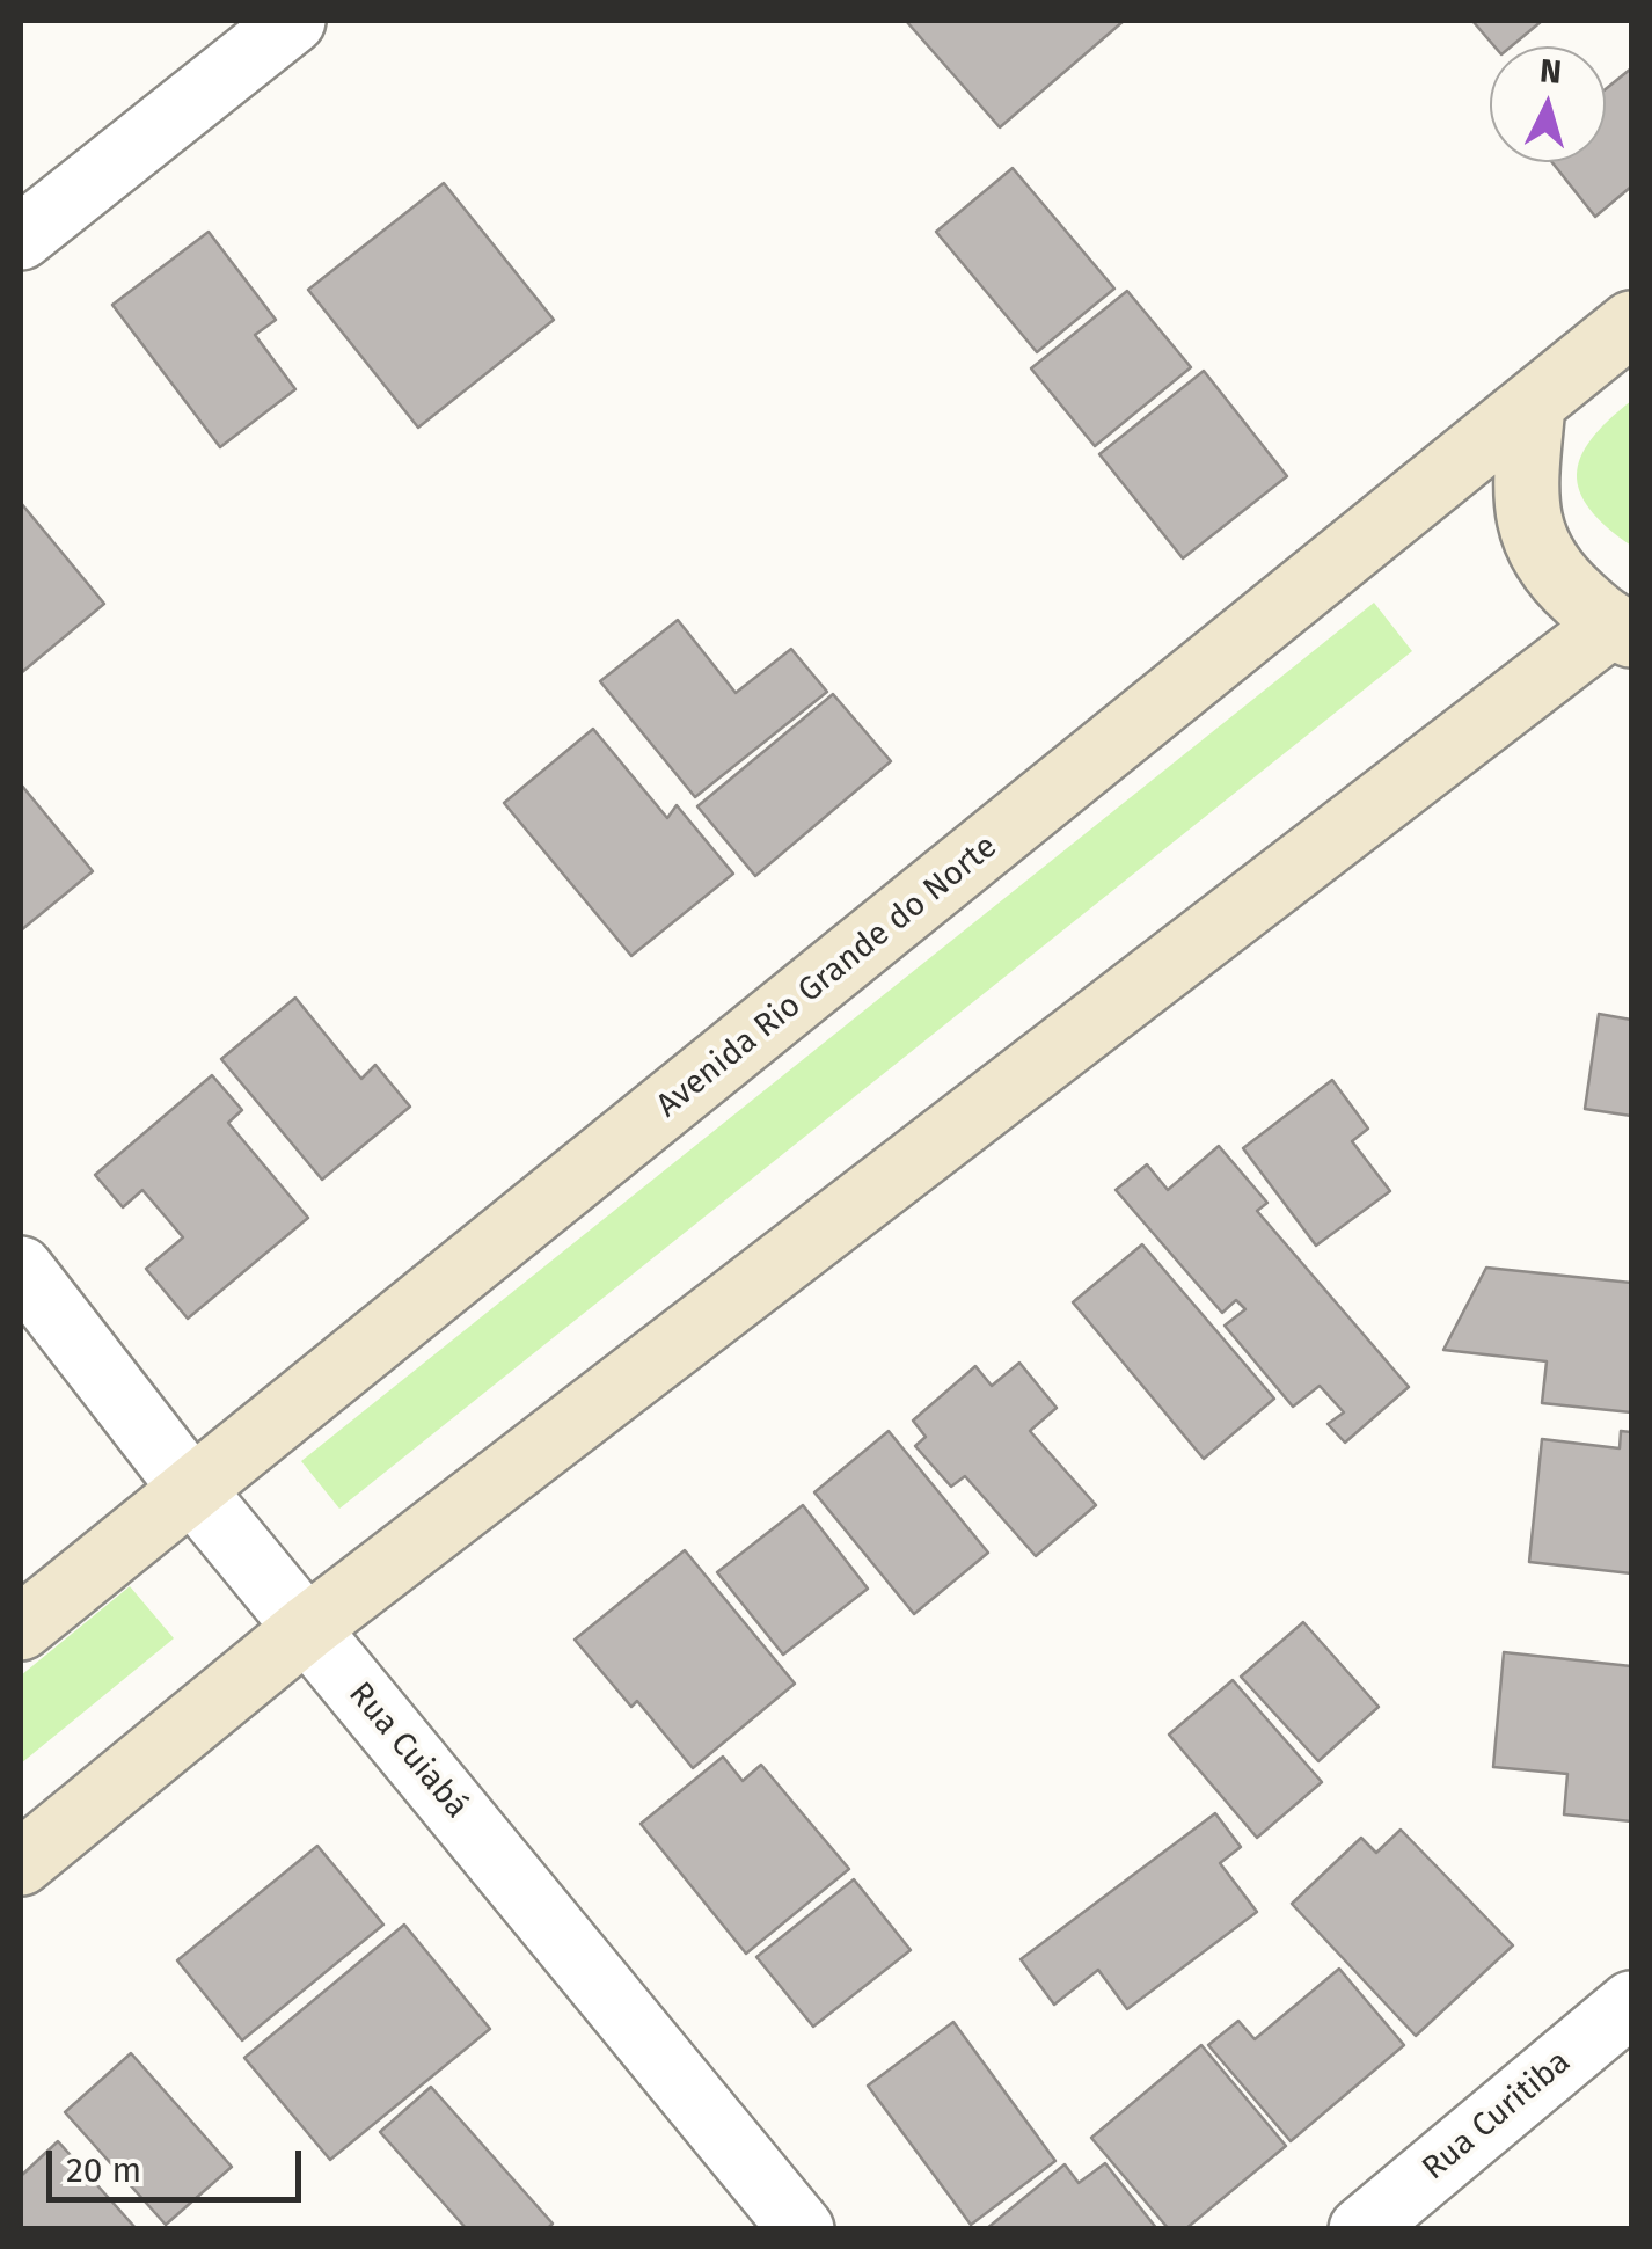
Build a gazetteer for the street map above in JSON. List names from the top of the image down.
{
  "streets": {
    "main road": ["Avenida Rio Grande do Norte"],
    "street": ["Rua Cuiabá", "Rua Curitiba"]
  },
  "crossings": [
    ["Avenida Rio Grande do Norte", "Rua Cuiabá"]
  ],
  "scale_bar": "20 m",
  "north": "top"
}
